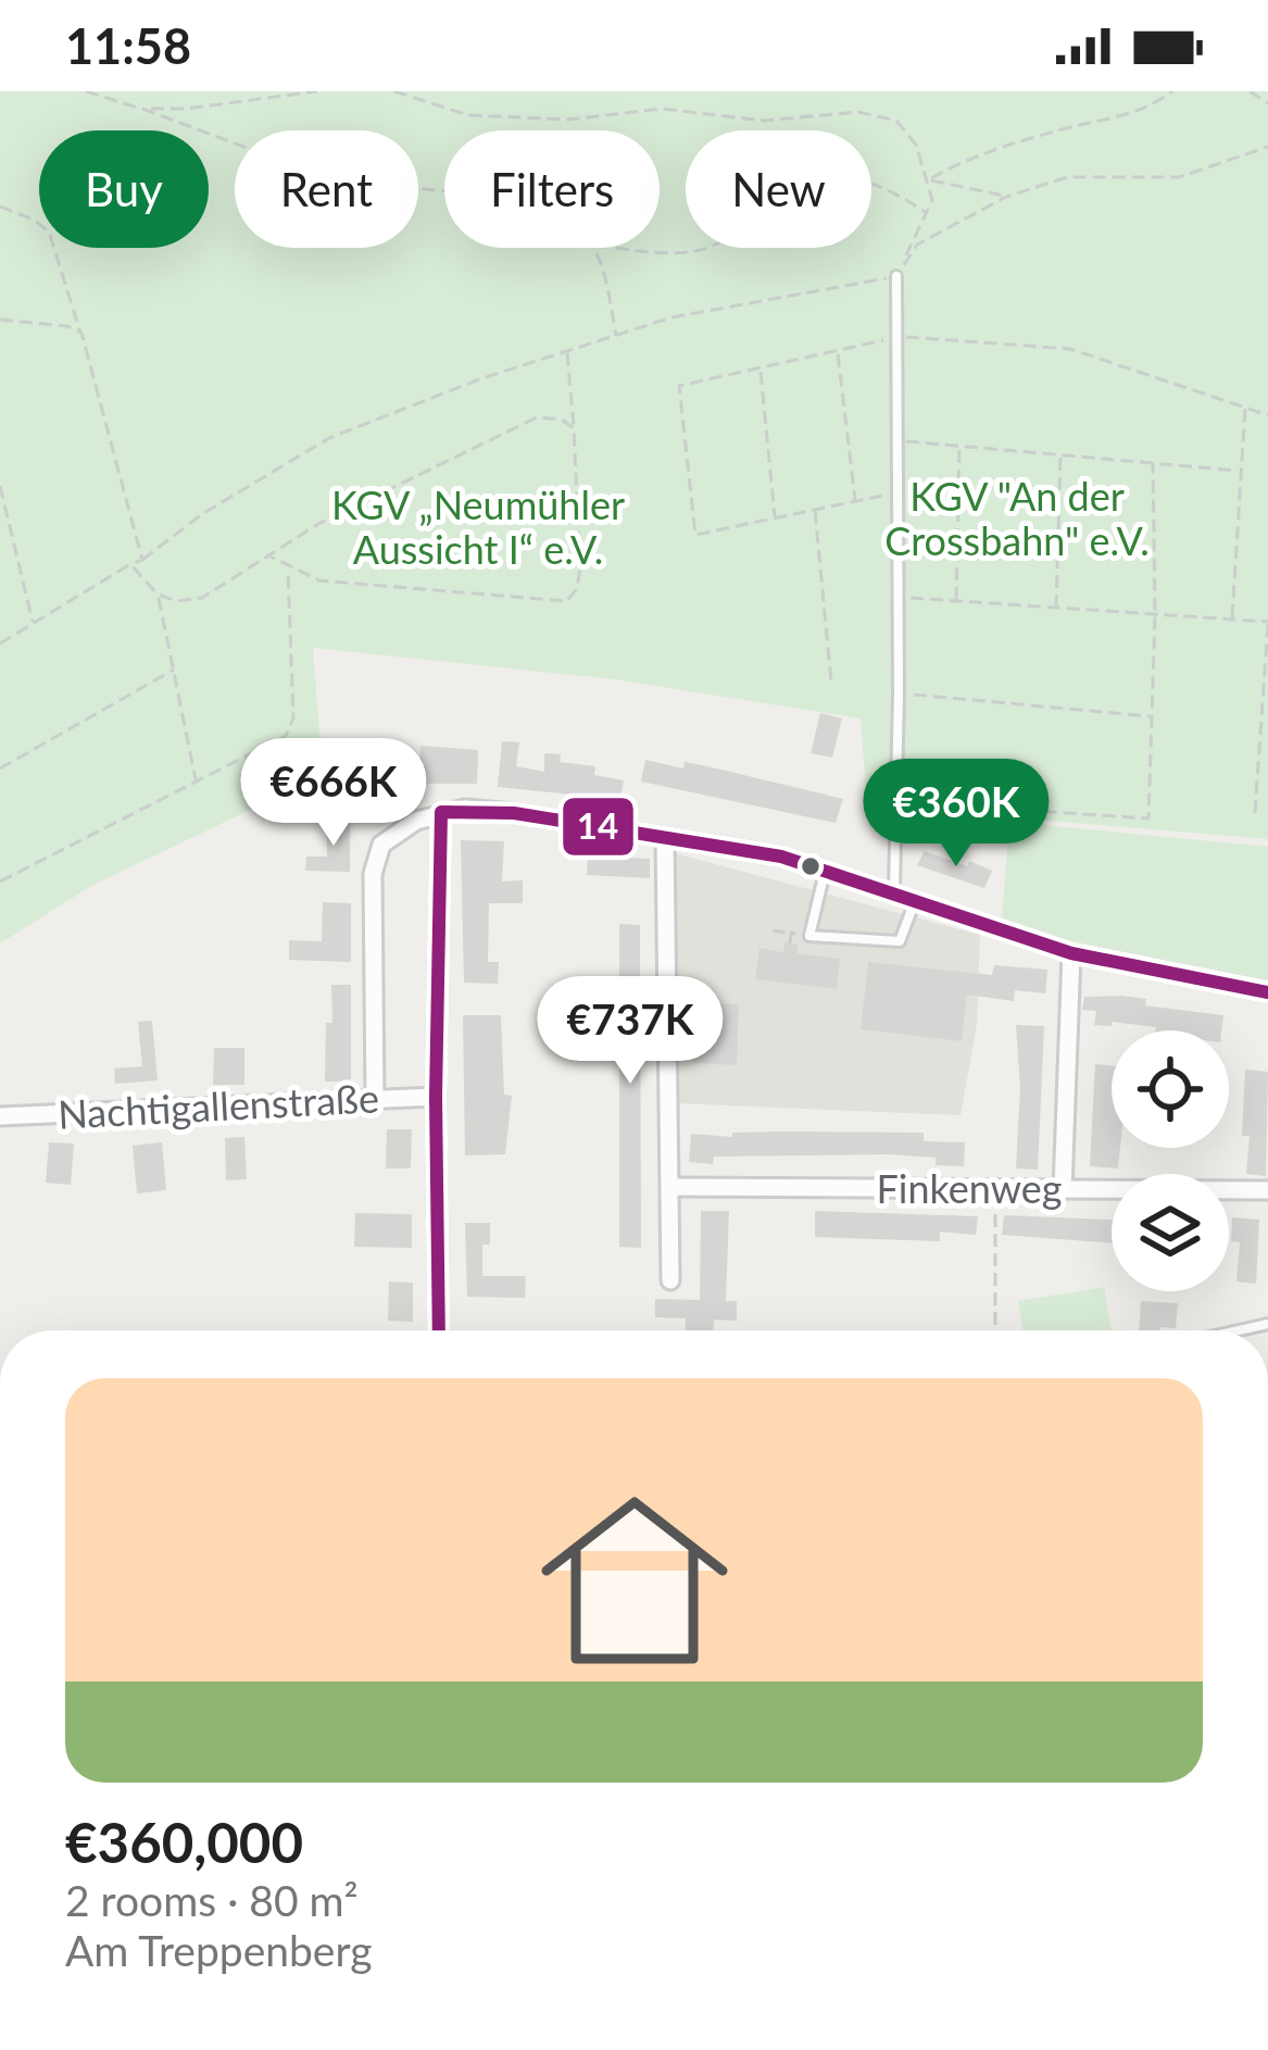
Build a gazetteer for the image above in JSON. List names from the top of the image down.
{
  "streets": {
    "street": ["Nachtigallenstraße", "Finkenweg"]
  },
  "parks": ["KGV \"An der Crossbahn\" e.V.", "KGV „Neumühler Aussicht I“ e.V."],
  "lines": ["transit line 14"],
  "page": {
    "status": "11:58",
    "chip": [
      "Buy",
      "Rent",
      "Filters",
      "New"
    ],
    "price": ["€666K", "€360K", "€737K"],
    "list": [
      {
        "name": "€360,000",
        "note": "2 rooms · 80 m² · Am Treppenberg"
      }
    ]
  }
}
